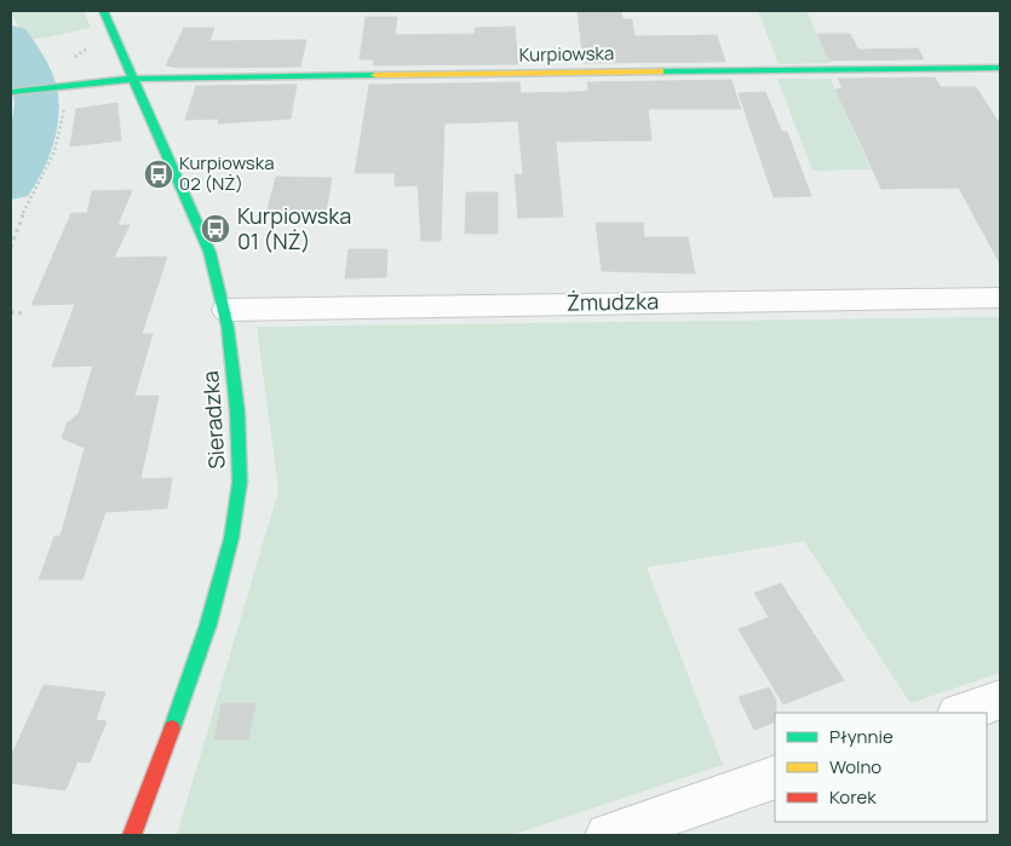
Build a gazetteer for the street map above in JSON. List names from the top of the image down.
{
  "streets": {
    "street": ["Kurpiowska", "Żmudzka", "Sieradzka"]
  },
  "crossings": [
    ["Kurpiowska", "Sieradzka"],
    ["Żmudzka", "Sieradzka"]
  ],
  "places": {
    "bus stop": ["Kurpiowska 02 (NŻ)", "Kurpiowska 01 (NŻ)"]
  },
  "legend": ["Płynnie", "Wolno", "Korek"]
}
